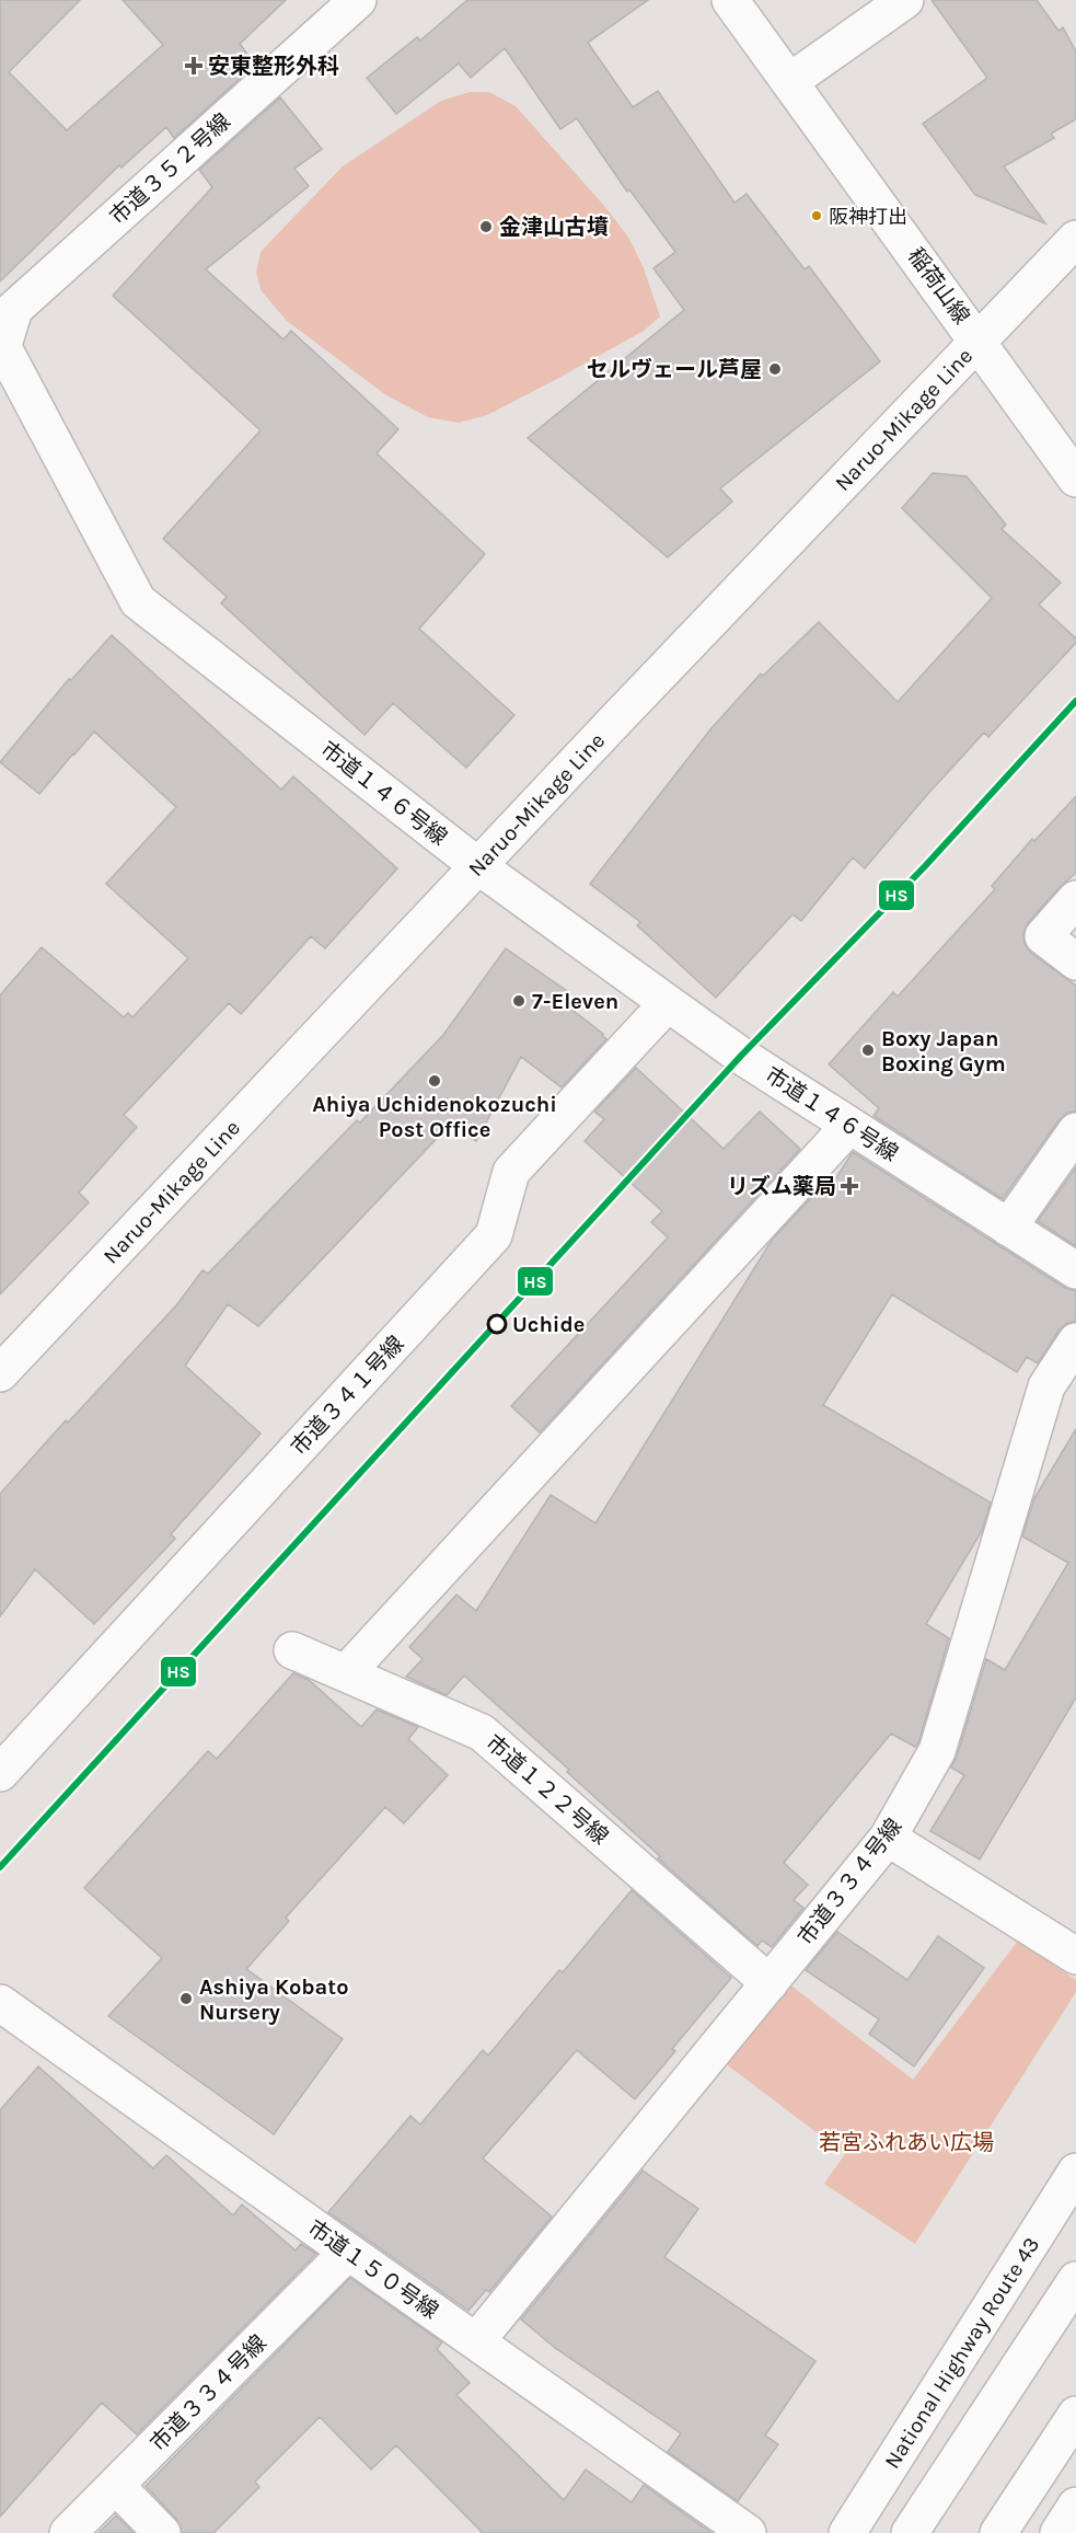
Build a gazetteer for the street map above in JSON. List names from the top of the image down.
{
  "streets": {
    "main road": [
      "市道３５２号線",
      "稲荷山線",
      "Naruo-Mikage Line",
      "市道１４６号線",
      "市道３４１号線",
      "市道１２２号線",
      "市道３３４号線",
      "市道１５０号線",
      "National Highway Route 43"
    ]
  },
  "crossings": [
    ["市道３５２号線", "市道１４６号線"],
    ["稲荷山線", "Naruo-Mikage Line"],
    ["Naruo-Mikage Line", "市道１４６号線"],
    ["市道１４６号線", "市道３４１号線"],
    ["市道１２２号線", "市道３３４号線"],
    ["市道３３４号線", "市道１５０号線"]
  ],
  "parks": ["若宮ふれあい広場"],
  "places": {
    "health": ["安東整形外科", "リズム薬局"],
    "other": [
      "阪神打出",
      "金津山古墳",
      "セルヴェール芦屋",
      "7-Eleven",
      "Boxy Japan Boxing Gym",
      "Ahiya Uchidenokozuchi Post Office",
      "Uchide",
      "Ashiya Kobato Nursery"
    ]
  },
  "lines": ["transit line HS"]
}
